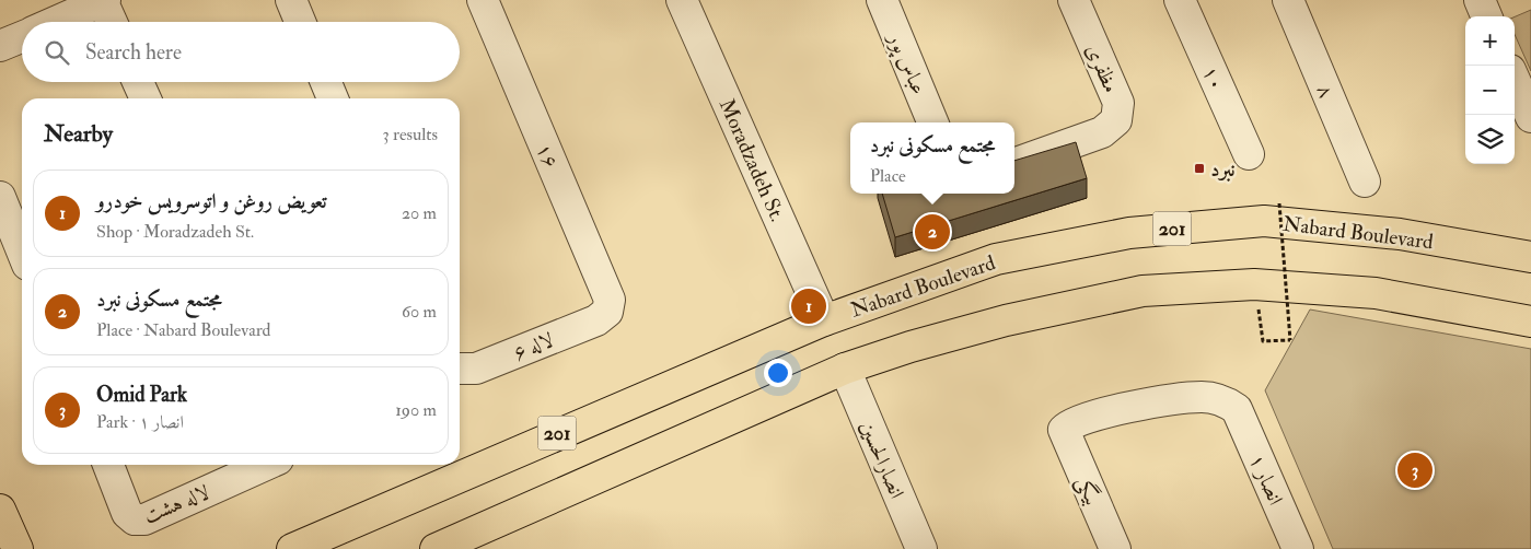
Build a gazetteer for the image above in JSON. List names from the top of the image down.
{
  "streets": {
    "main road": ["201", "Nabard Boulevard"],
    "street": [
      "عباس پور",
      "مظفری",
      "۱۰",
      "۸",
      "۱۶",
      "Moradzadeh St.",
      "لاله ۶",
      "انصارالحسین",
      "انصار ۱",
      "بیگی",
      "لاله هشت"
    ]
  },
  "crossings": [
    ["۱۶", "لاله ۶"],
    ["Moradzadeh St.", "Nabard Boulevard"],
    ["انصار ۱", "بیگی"]
  ],
  "places": {
    "transit": ["نبرد"]
  },
  "page": {
    "map_buttons": ["+", "−"],
    "search": "Search here",
    "heading": ["Nearby", "3 results"],
    "popup": ["مجتمع مسکونی نبرد", "Place"],
    "list": [
      {
        "mark": "1",
        "name": "تعویض روغن و اتوسرویس خودرو",
        "note": "Shop · Moradzadeh St.",
        "value": "20 m"
      },
      {
        "mark": "2",
        "name": "مجتمع مسکونی نبرد",
        "note": "Place · Nabard Boulevard",
        "value": "60 m"
      },
      {
        "mark": "3",
        "name": "Omid Park",
        "note": "Park · انصار ۱",
        "value": "190 m"
      }
    ],
    "pins": ["2", "1", "3"]
  }
}
